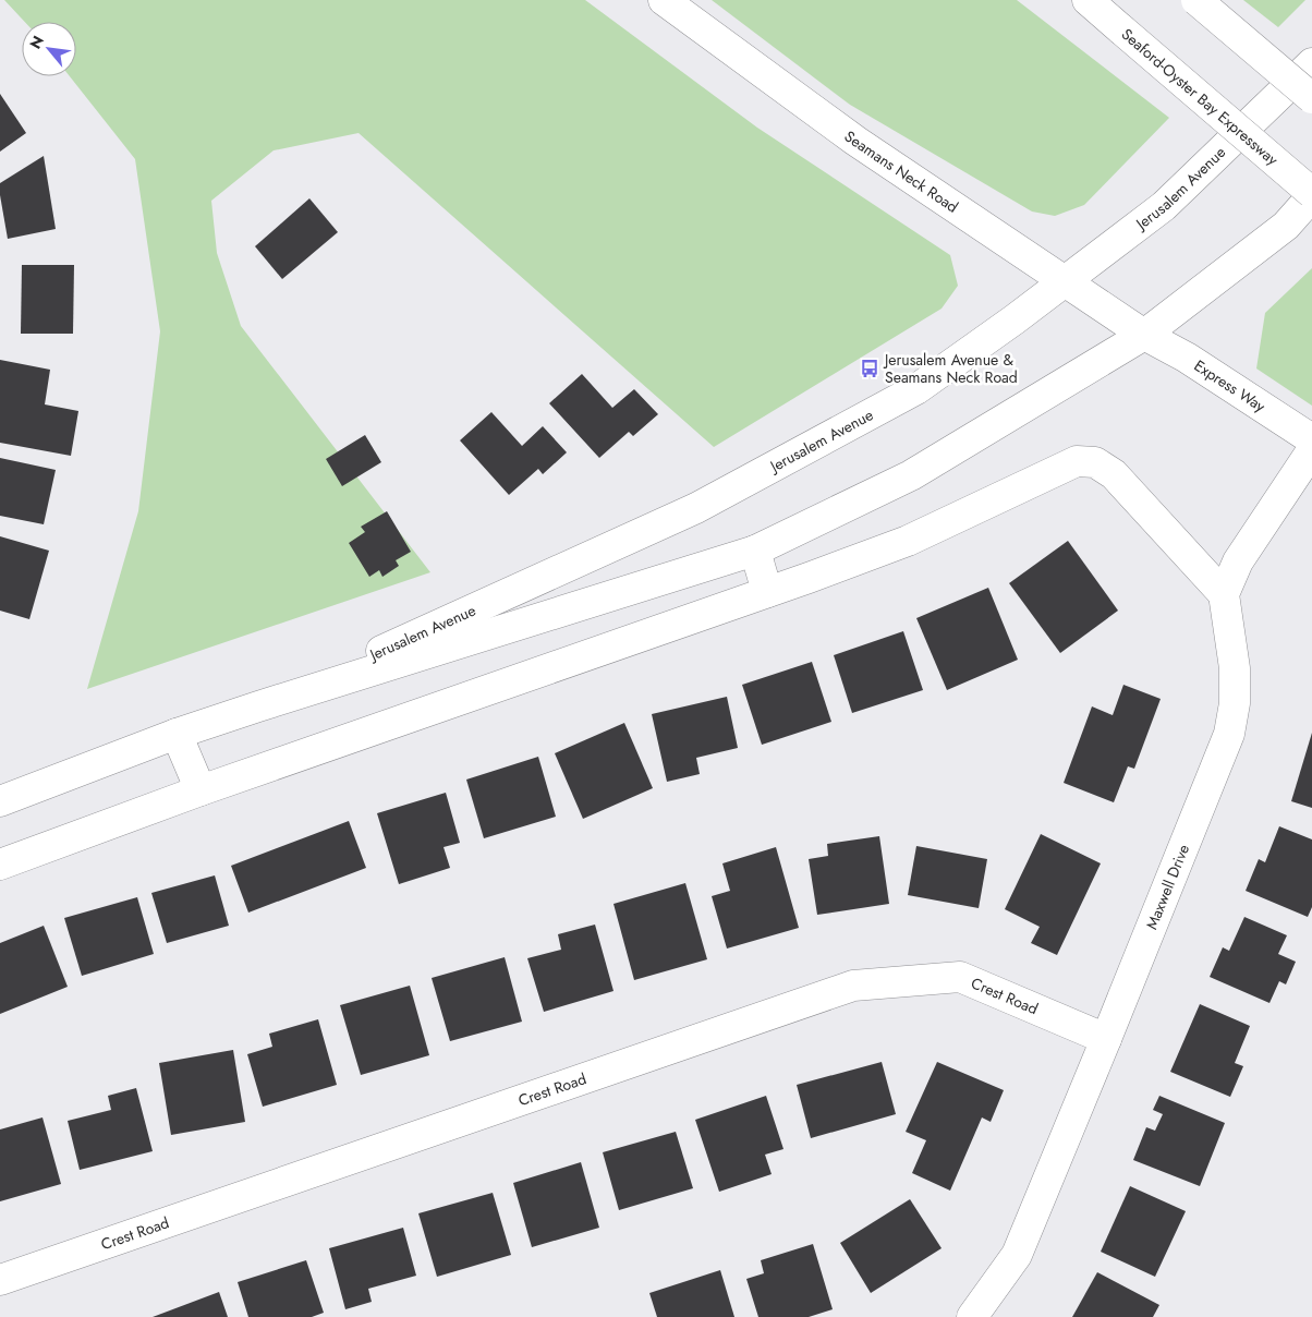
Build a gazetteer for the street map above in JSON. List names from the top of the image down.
{
  "streets": {
    "main road": [
      "Seaford-Oyster Bay Expressway",
      "Seamans Neck Road",
      "Jerusalem Avenue",
      "Express Way",
      "Maxwell Drive",
      "Crest Road"
    ]
  },
  "crossings": [
    ["Seaford-Oyster Bay Expressway", "Jerusalem Avenue"],
    ["Seamans Neck Road", "Jerusalem Avenue"],
    ["Seamans Neck Road", "Express Way"],
    ["Jerusalem Avenue", "Express Way"],
    ["Maxwell Drive", "Crest Road"]
  ],
  "places": {
    "bus stop": ["Jerusalem Avenue & Seamans Neck Road"]
  },
  "north": "top left"
}
